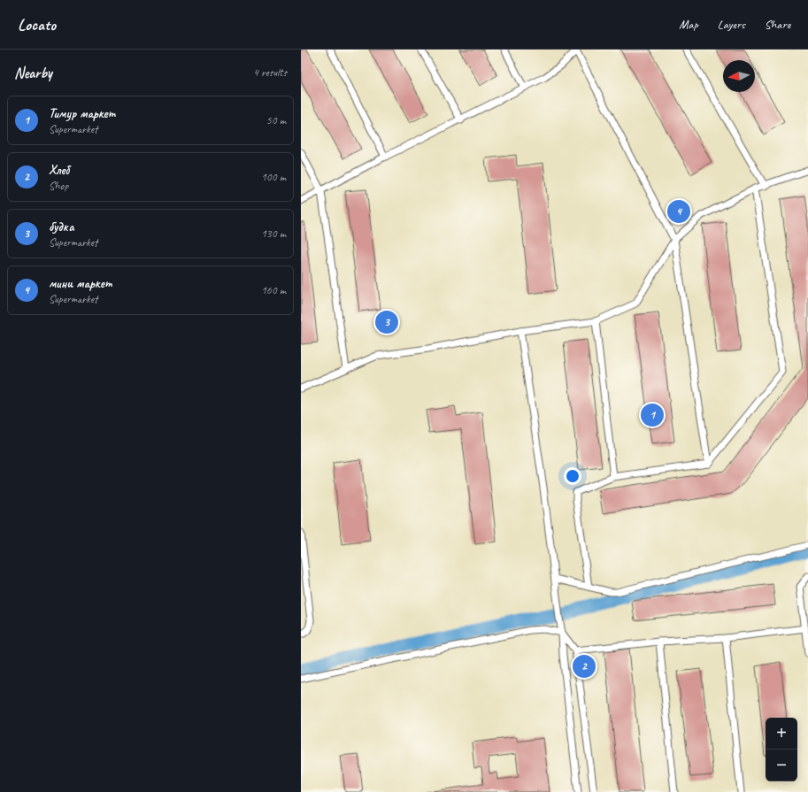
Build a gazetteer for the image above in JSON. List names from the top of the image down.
{
  "north": "left",
  "page": {
    "header": "Locato",
    "nav": ["Map", "Layers", "Share"],
    "heading": ["Nearby", "4 results"],
    "list": [
      {
        "mark": "1",
        "name": "Тимур маркет",
        "note": "Supermarket",
        "value": "50 m"
      },
      {
        "mark": "2",
        "name": "Хлеб",
        "note": "Shop",
        "value": "100 m"
      },
      {
        "mark": "3",
        "name": "будка",
        "note": "Supermarket",
        "value": "130 m"
      },
      {
        "mark": "4",
        "name": "мини маркет",
        "note": "Supermarket",
        "value": "160 m"
      }
    ],
    "pins": [
      "4",
      "3",
      "1",
      "2"
    ],
    "map_buttons": ["+", "−"]
  }
}
